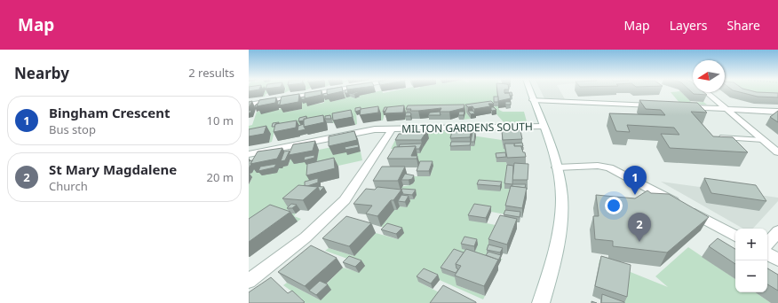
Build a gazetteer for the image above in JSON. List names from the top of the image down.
{
  "streets": {
    "street": ["MILTON GARDENS SOUTH"]
  },
  "north": "left",
  "page": {
    "header": "Map",
    "nav": ["Map", "Layers", "Share"],
    "heading": ["Nearby", "2 results"],
    "list": [
      {
        "mark": "1",
        "name": "Bingham Crescent",
        "note": "Bus stop",
        "value": "10 m"
      },
      {
        "mark": "2",
        "name": "St Mary Magdalene",
        "note": "Church",
        "value": "20 m"
      }
    ],
    "pins": ["1", "2"],
    "map_buttons": ["+", "−"]
  }
}
